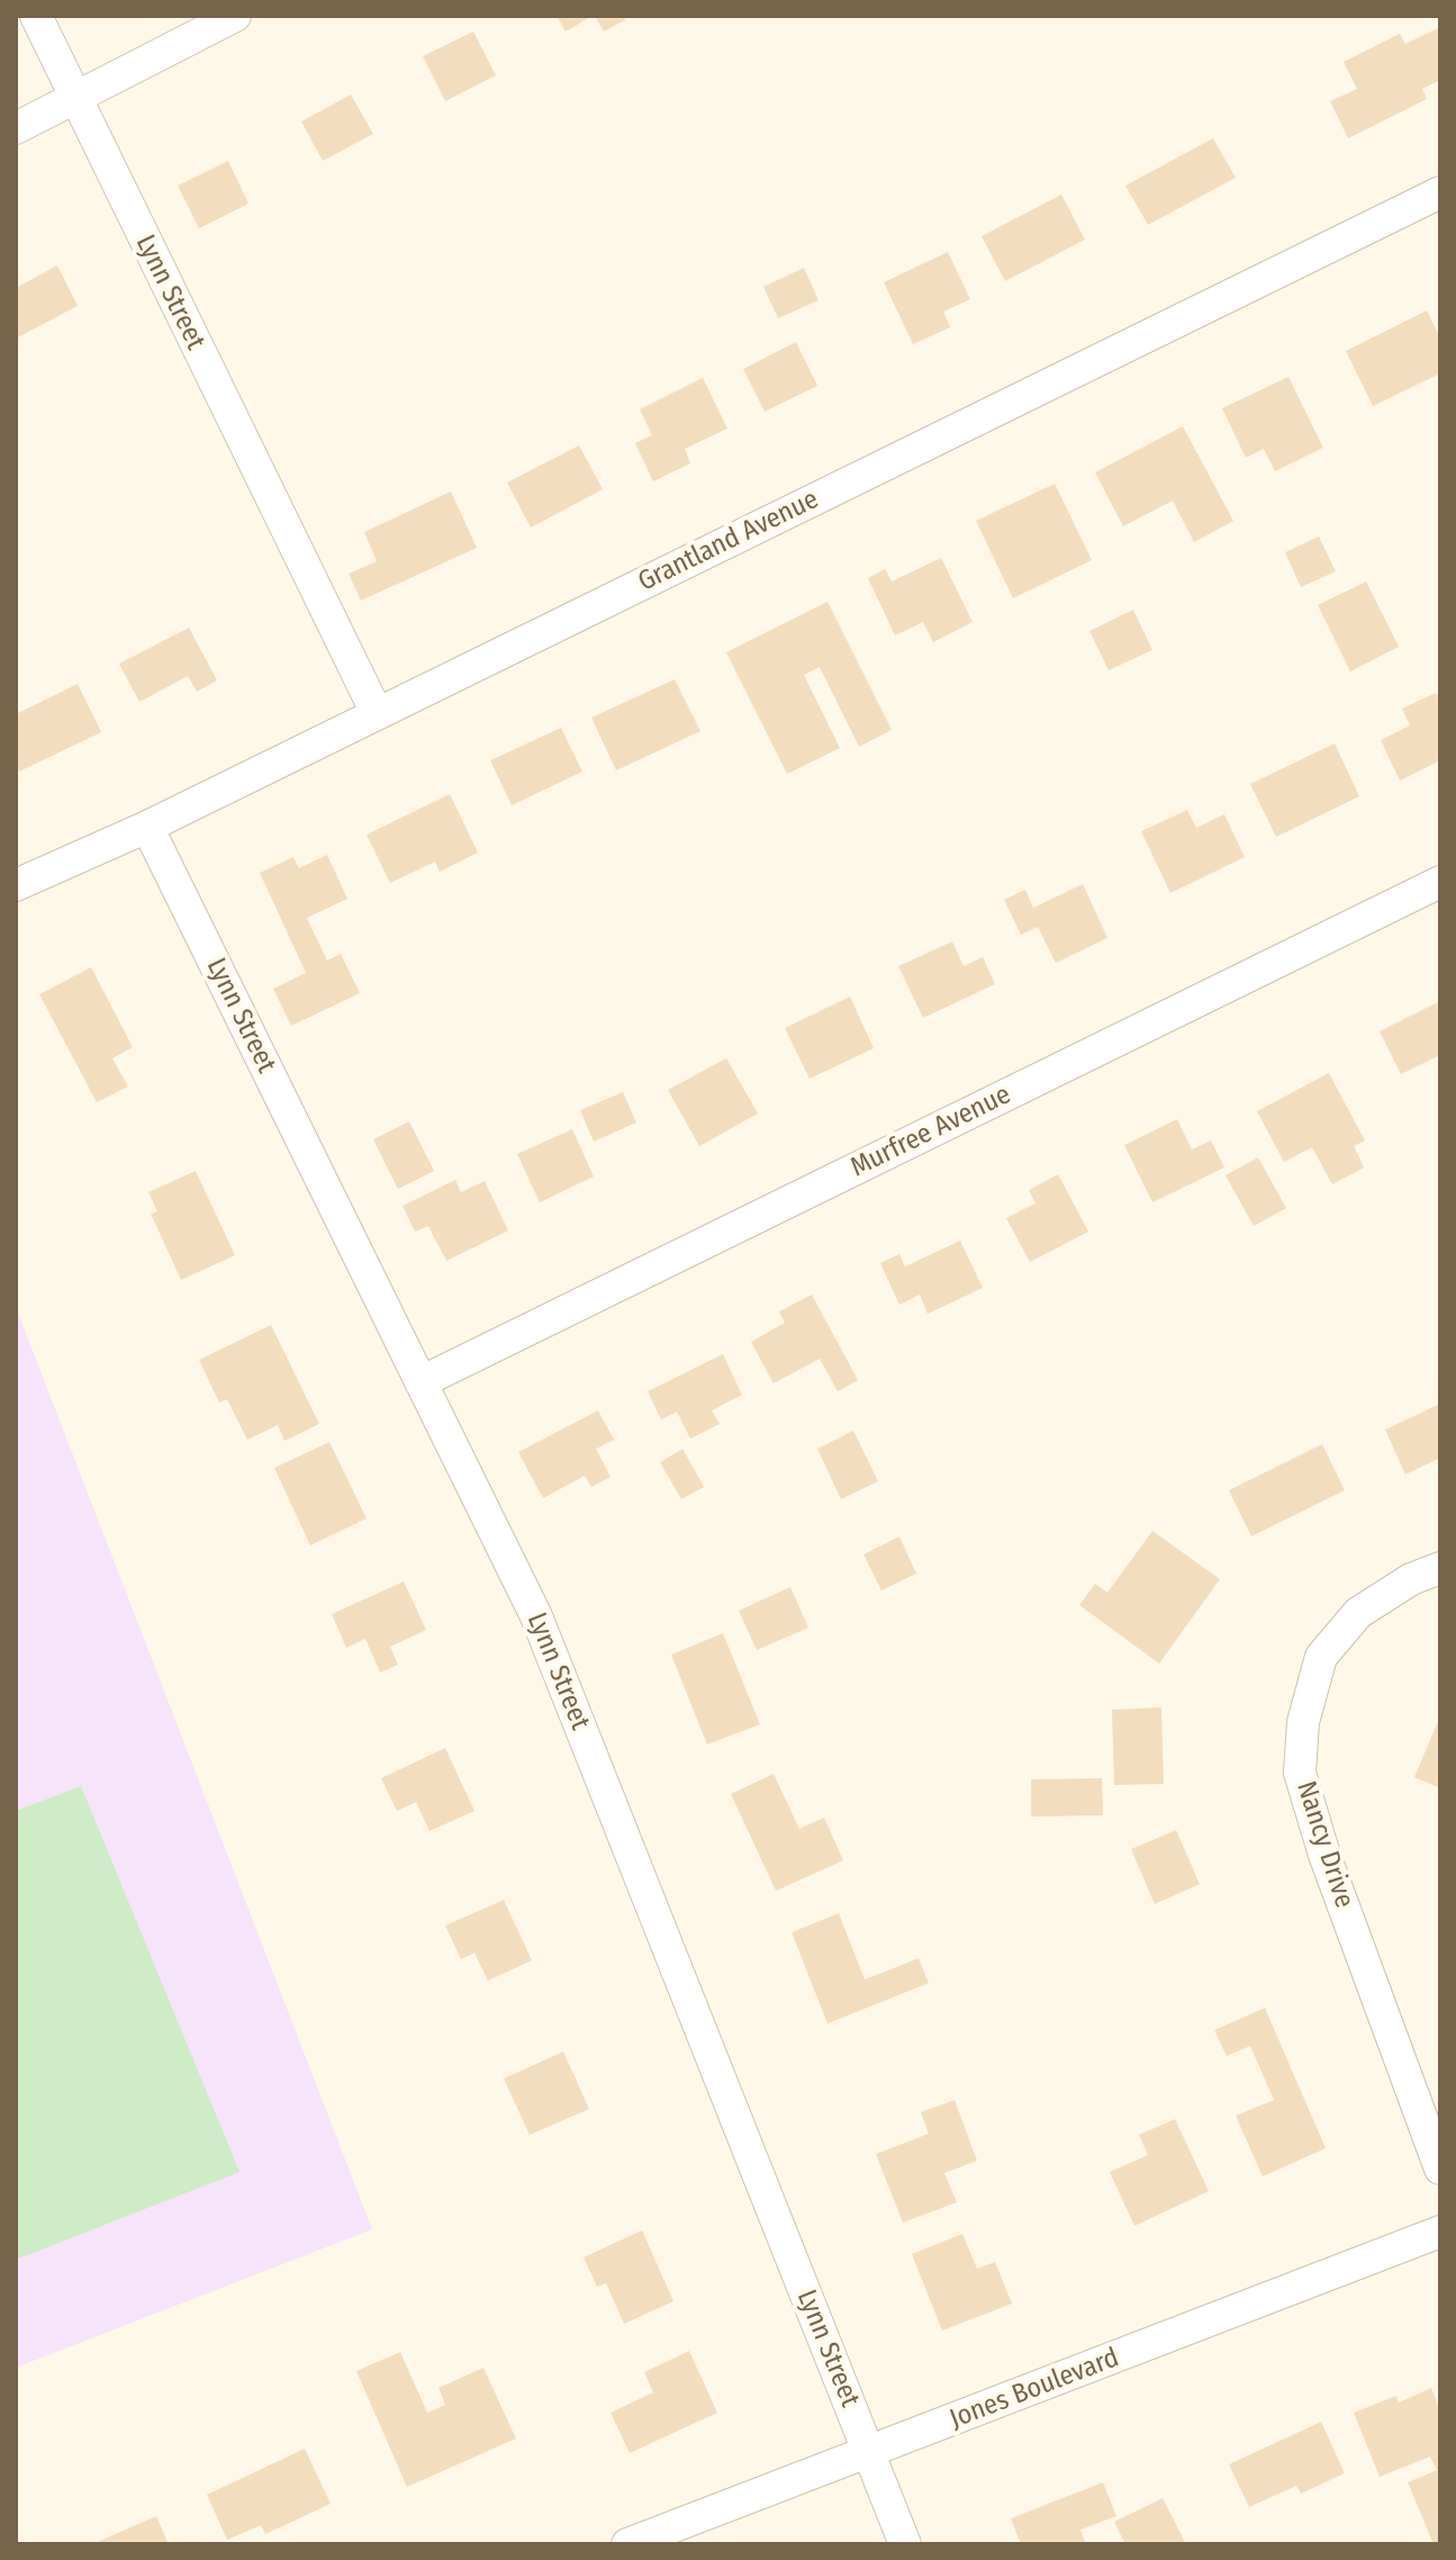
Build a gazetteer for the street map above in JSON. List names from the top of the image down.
{
  "streets": {
    "street": [
      "Lynn Street",
      "Grantland Avenue",
      "Murfree Avenue",
      "Nancy Drive",
      "Jones Boulevard"
    ]
  },
  "crossings": [
    ["Lynn Street", "Grantland Avenue"],
    ["Lynn Street", "Murfree Avenue"],
    ["Lynn Street", "Jones Boulevard"]
  ]
}
